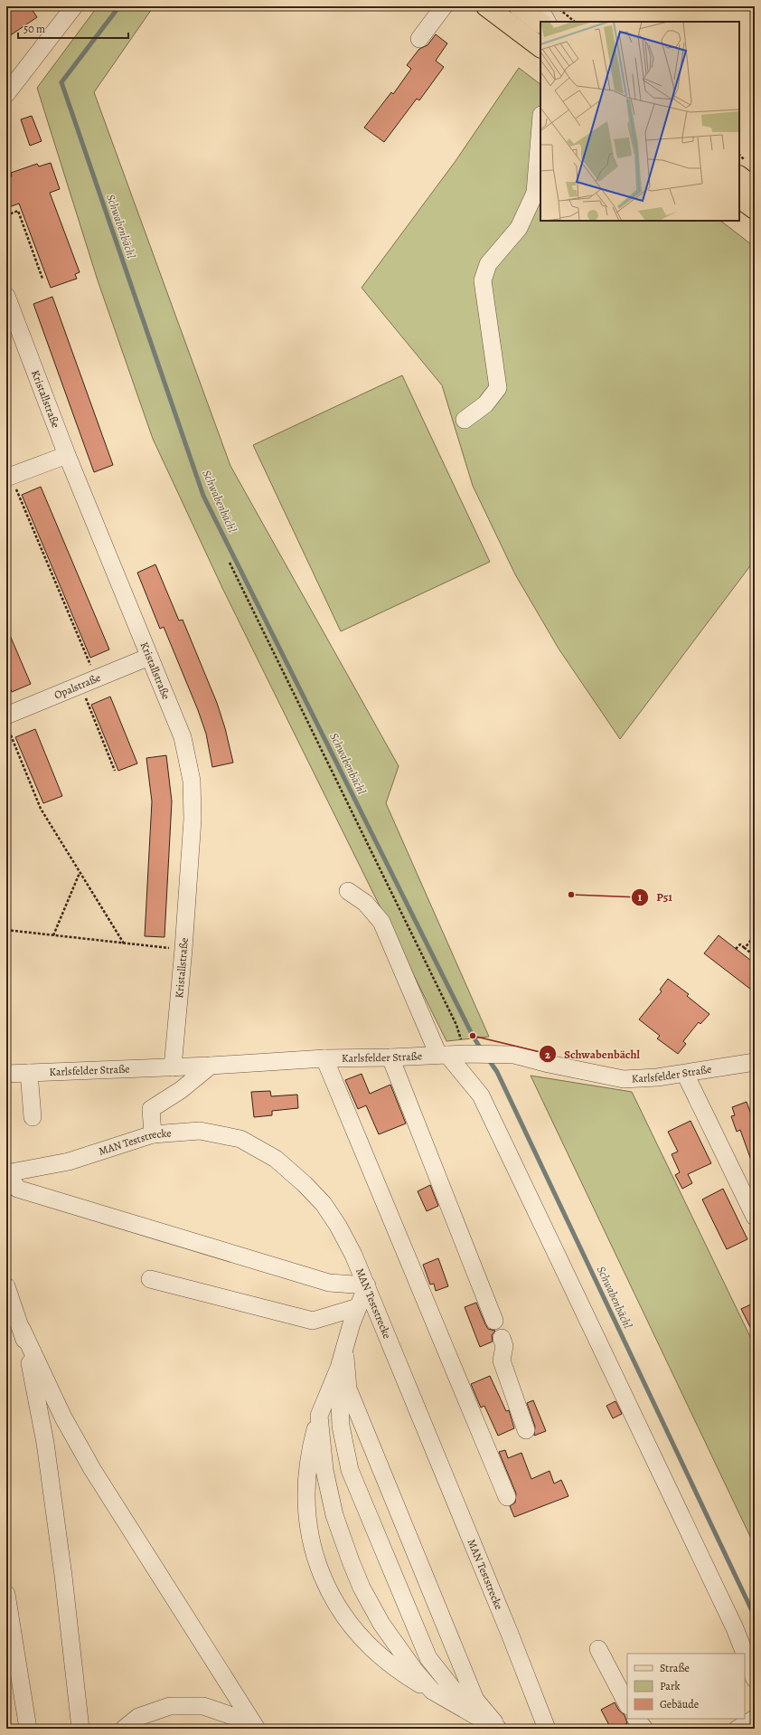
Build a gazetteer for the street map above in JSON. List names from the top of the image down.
{
  "streets": {
    "street": [
      "Kristallstraße",
      "Opalstraße",
      "Karlsfelder Straße",
      "MAN Teststrecke"
    ]
  },
  "crossings": [
    ["Kristallstraße", "Opalstraße"],
    ["Kristallstraße", "Karlsfelder Straße"]
  ],
  "water": ["Schwabenbächl"],
  "places": ["P51", "Schwabenbächl"],
  "legend": ["Straße", "Park", "Gebäude"],
  "scale_bar": "50 m"
}
